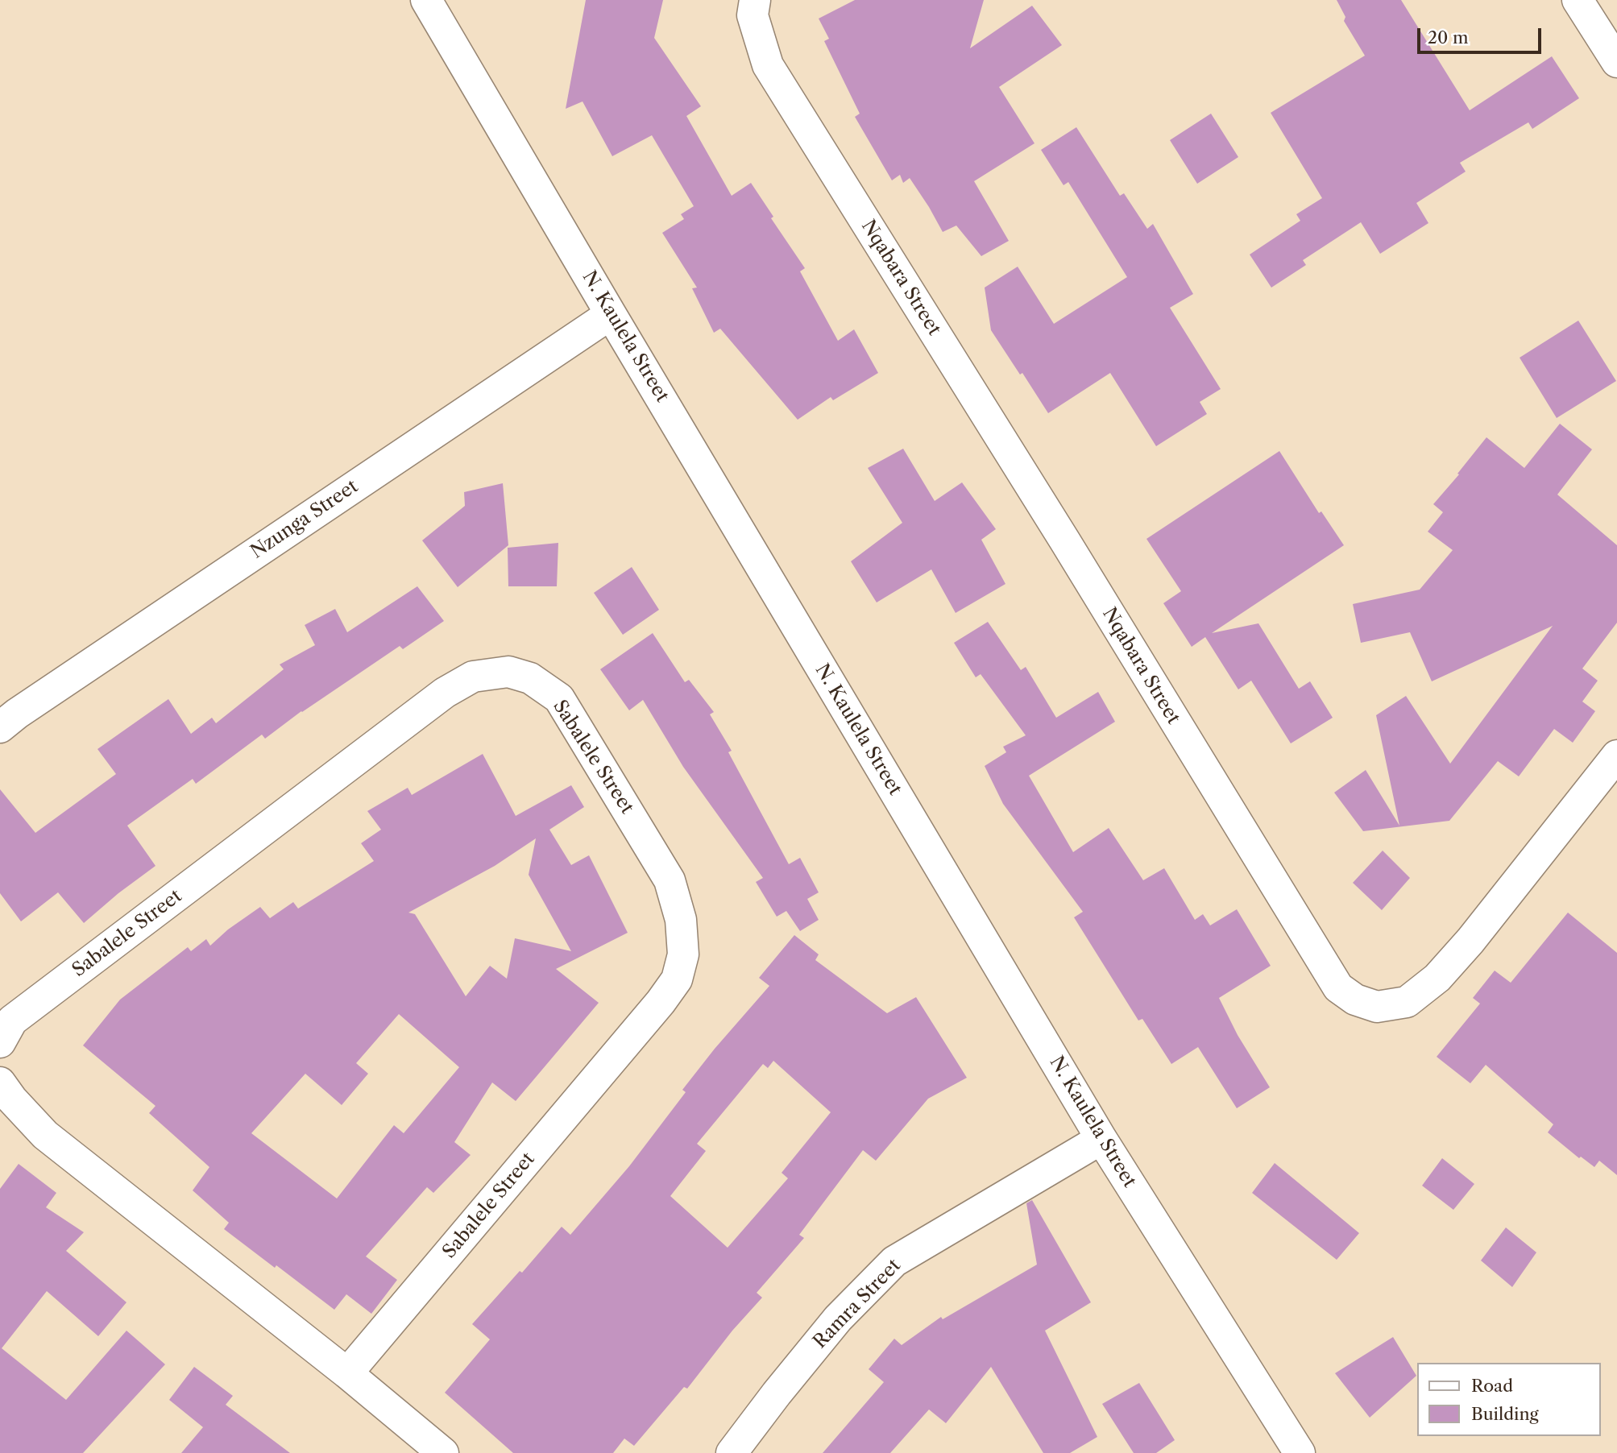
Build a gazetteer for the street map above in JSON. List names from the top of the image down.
{
  "streets": {
    "street": [
      "Nqabara Street",
      "N. Kaulela Street",
      "Nzunga Street",
      "Sabalele Street",
      "Ramra Street"
    ]
  },
  "crossings": [
    ["N. Kaulela Street", "Nzunga Street"],
    ["N. Kaulela Street", "Ramra Street"]
  ],
  "legend": ["Road", "Building"],
  "scale_bar": "20 m"
}
